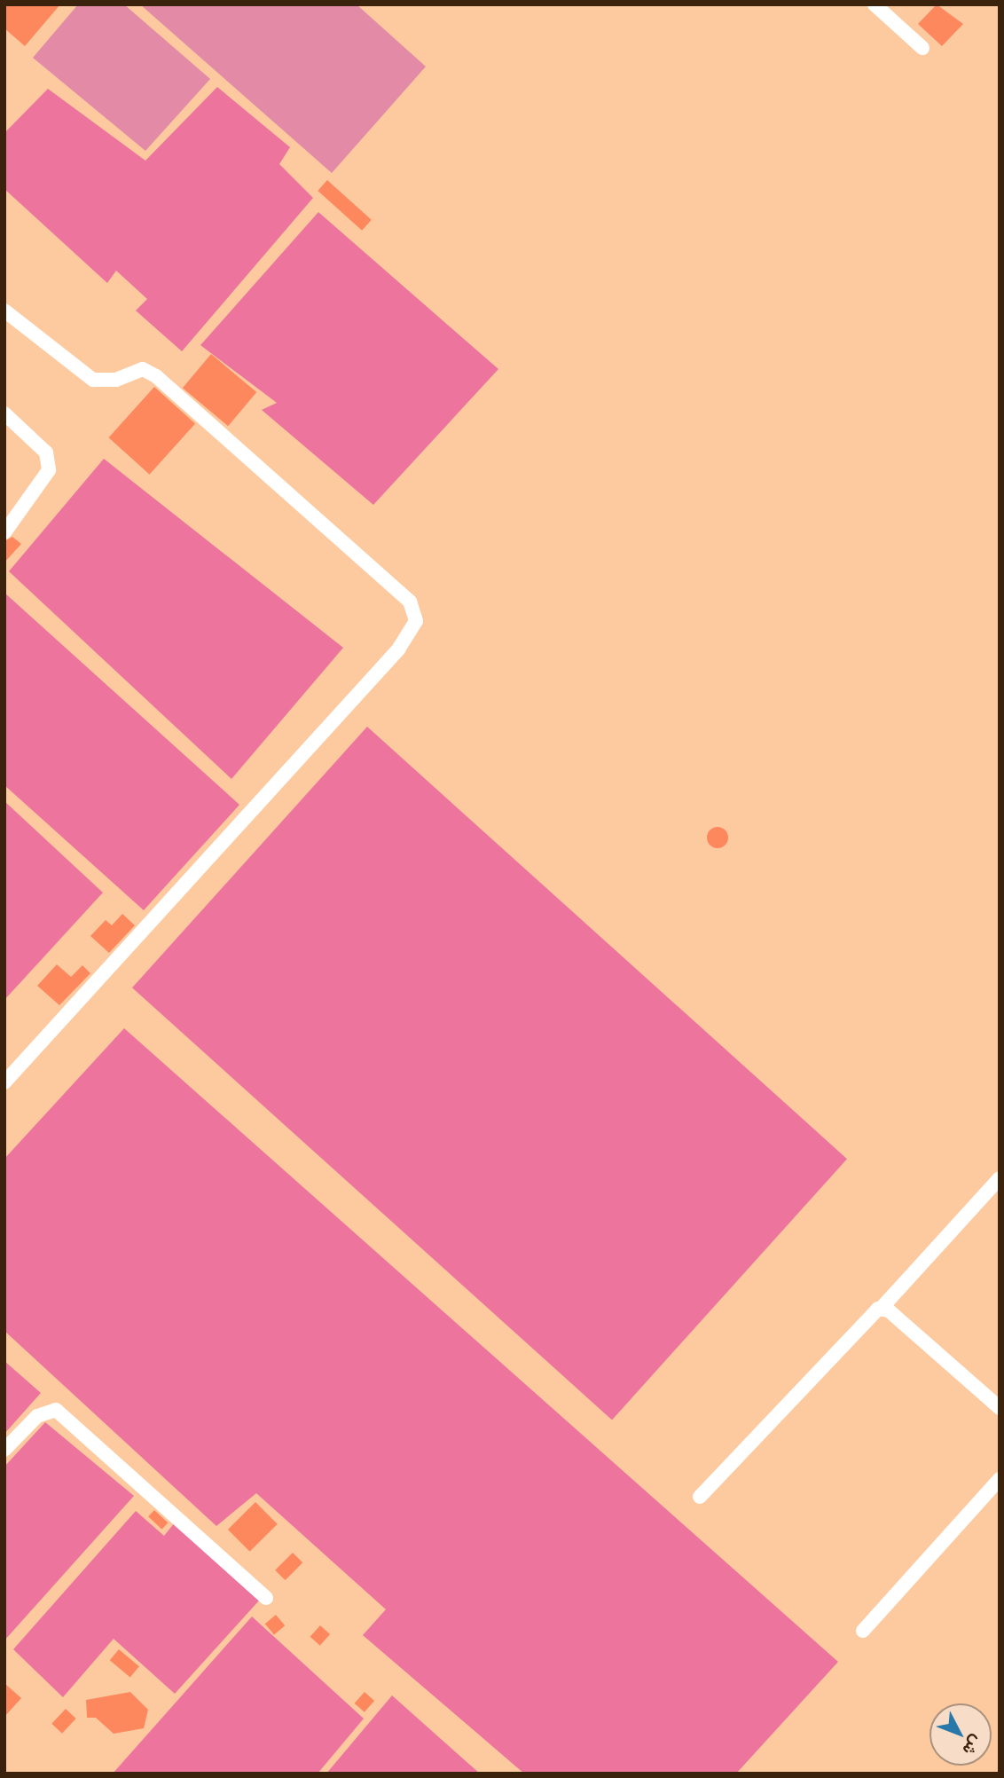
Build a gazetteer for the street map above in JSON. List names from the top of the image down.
{
  "north": "bottom right"
}
